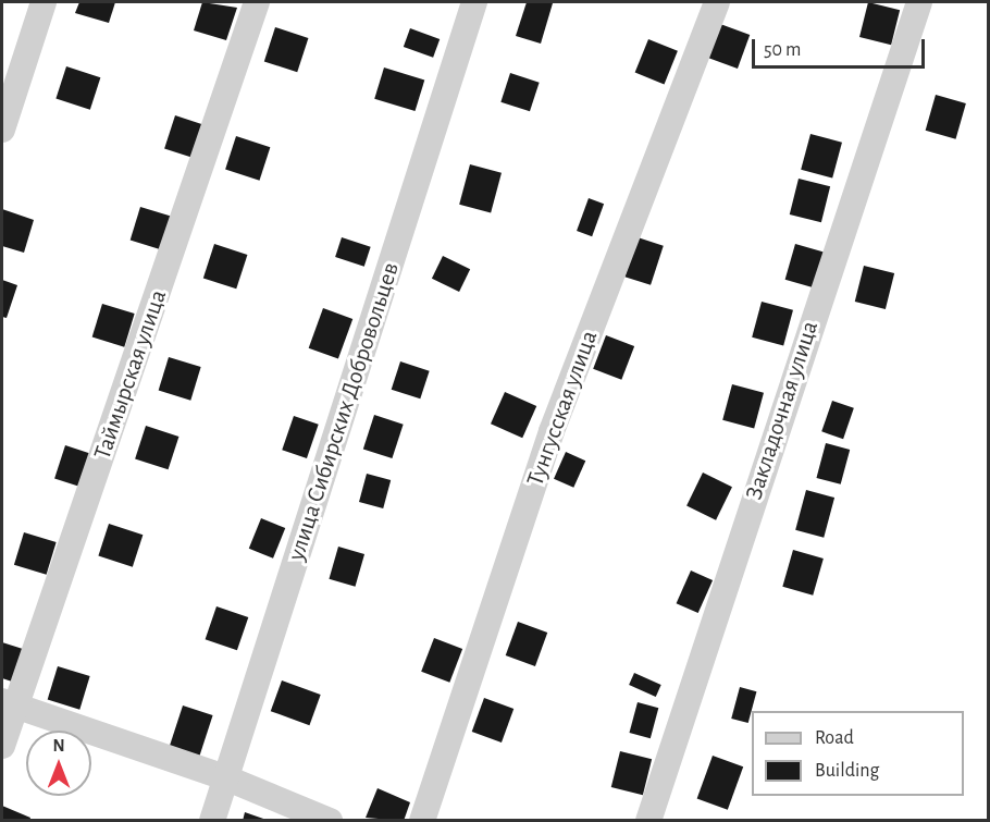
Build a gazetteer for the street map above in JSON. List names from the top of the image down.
{
  "streets": {
    "street": [
      "Таймырская улица",
      "Тунгусская улица",
      "Закладочная улица",
      "улица Сибирских Добровольцев"
    ]
  },
  "legend": ["Road", "Building"],
  "scale_bar": "50 m",
  "north": "top"
}
